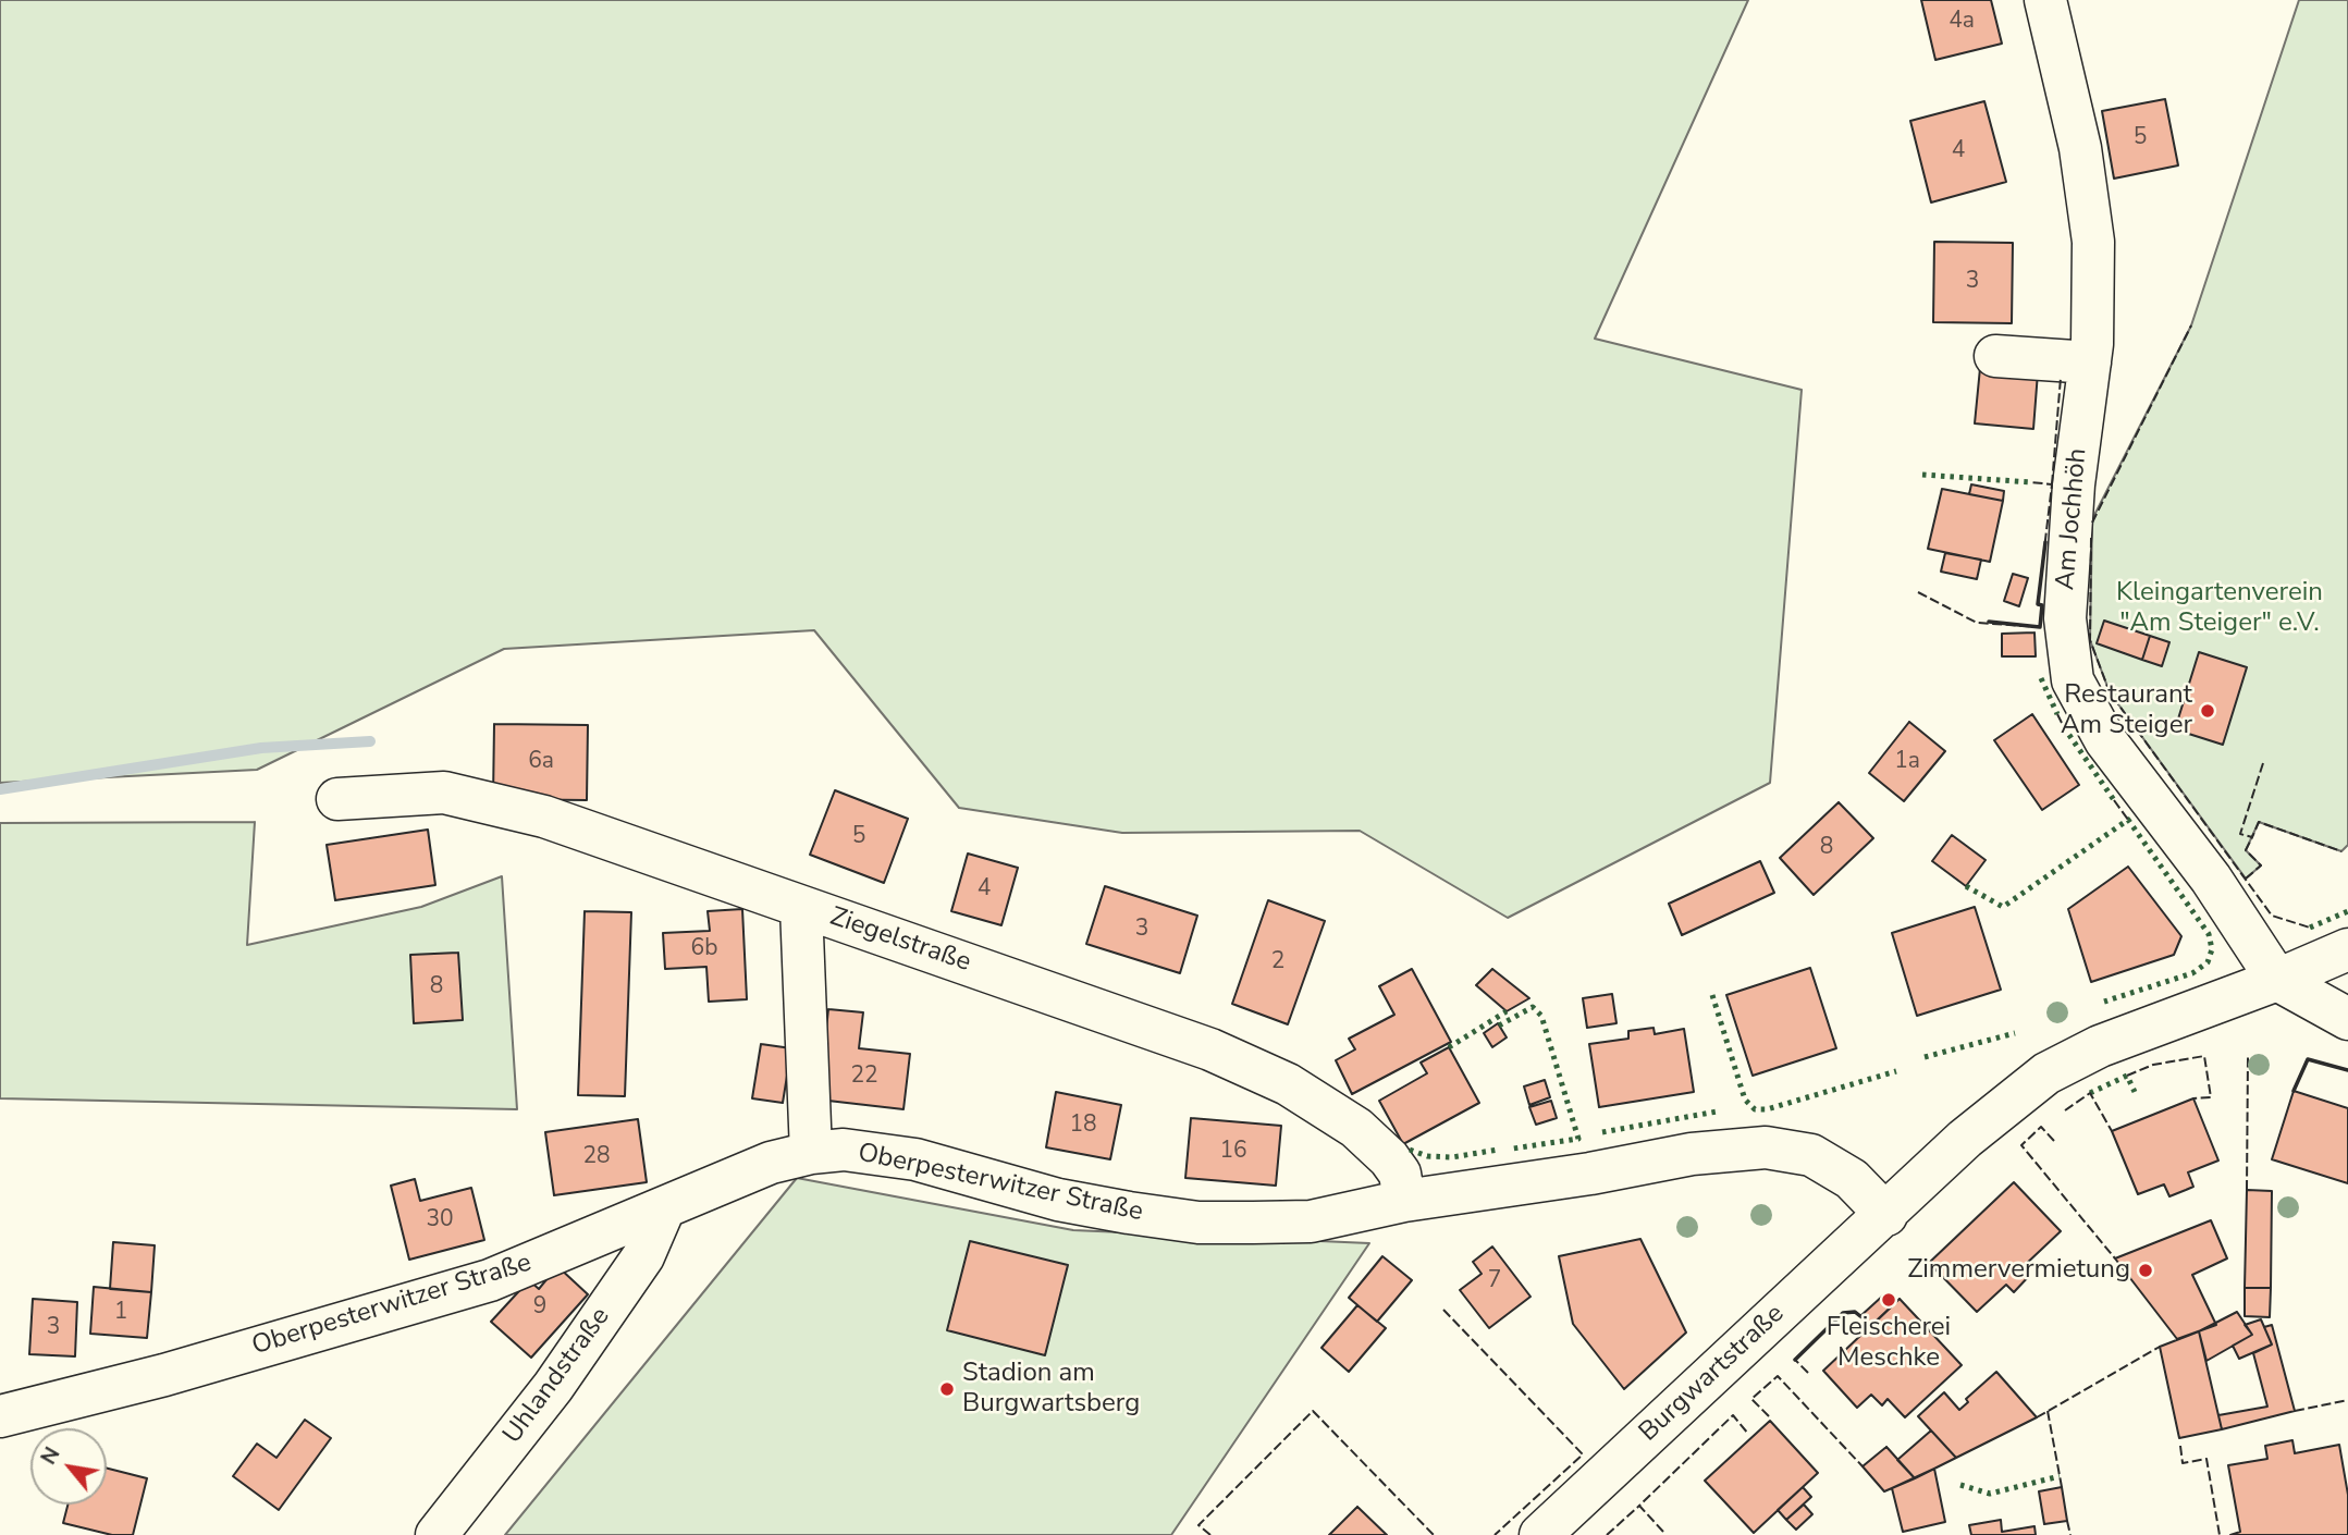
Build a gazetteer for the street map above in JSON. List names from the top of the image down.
{
  "streets": {
    "street": [
      "Am Jochhöh",
      "Ziegelstraße",
      "Oberpesterwitzer Straße",
      "Burgwartstraße",
      "Uhlandstraße"
    ]
  },
  "crossings": [
    ["Ziegelstraße", "Oberpesterwitzer Straße"],
    ["Oberpesterwitzer Straße", "Burgwartstraße"],
    ["Oberpesterwitzer Straße", "Uhlandstraße"]
  ],
  "parks": ["Kleingartenverein \"Am Steiger\" e.V."],
  "places": [
    "Restaurant Am Steiger",
    "Zimmervermietung",
    "Fleischerei Meschke",
    "Stadion am Burgwartsberg"
  ],
  "house_numbers": [
    "4a",
    "5",
    "4",
    "3",
    "6a",
    "1a",
    "5",
    "8",
    "4",
    "3",
    "6b",
    "2",
    "8",
    "22",
    "18",
    "16",
    "28",
    "30",
    "7",
    "9",
    "1",
    "3"
  ],
  "north": "top left"
}
